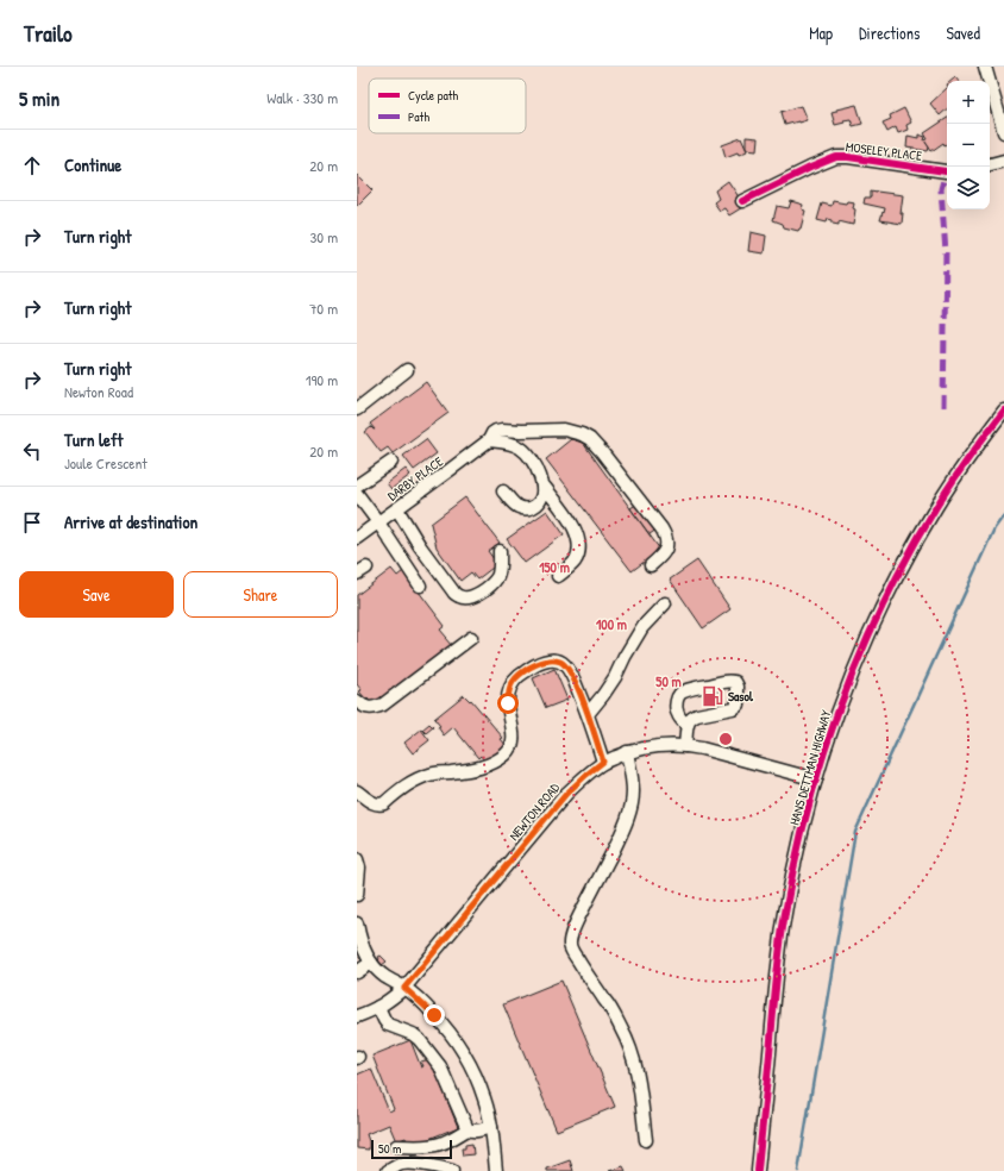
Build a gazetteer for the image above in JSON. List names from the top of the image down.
{
  "streets": {
    "street": [
      "MOSELEY PLACE",
      "DARBY PLACE",
      "HANS DETTMAN HIGHWAY",
      "NEWTON ROAD"
    ]
  },
  "crossings": [
    ["HANS DETTMAN HIGHWAY", "NEWTON ROAD"]
  ],
  "places": {
    "fuel station": ["Sasol"]
  },
  "legend": ["Cycle path", "Path"],
  "scale_bar": "50 m",
  "page": {
    "header": "Trailo",
    "nav": ["Map", "Directions", "Saved"],
    "heading": ["5 min", "Walk · 330 m"],
    "map_buttons": ["+", "−"],
    "list": [
      ["Continue", "20 m"],
      ["Turn right", "30 m"],
      ["Turn right", "70 m"],
      ["Turn right", "Newton Road", "190 m"],
      ["Turn left", "Joule Crescent", "20 m"],
      "Arrive at destination"
    ],
    "buttons": ["Save", "Share"],
    "scale": "50 m"
  },
  "rings": ["150 m", "100 m", "50 m"]
}
